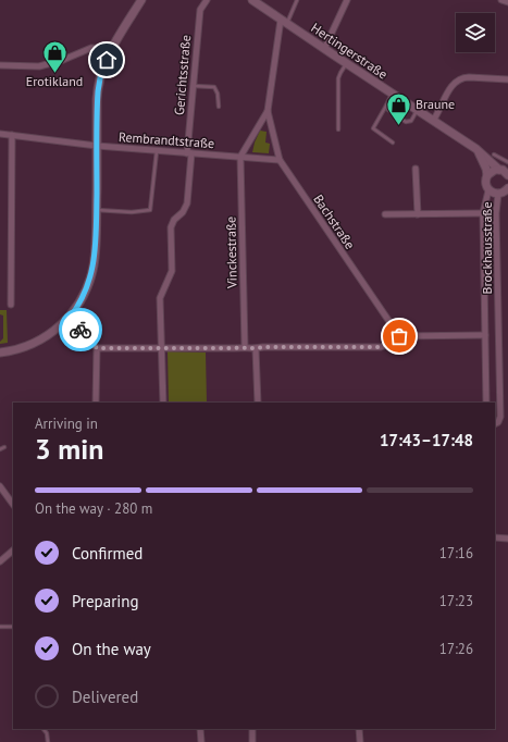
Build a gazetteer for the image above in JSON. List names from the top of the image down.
{
  "streets": {
    "main road": ["Hertingerstraße"],
    "street": [
      "Gerichtsstraße",
      "Rembrandtstraße",
      "Bachstraße",
      "Brockhausstraße",
      "Vinckestraße"
    ]
  },
  "crossings": [
    ["Hertingerstraße", "Bachstraße"],
    ["Gerichtsstraße", "Rembrandtstraße"],
    ["Rembrandtstraße", "Bachstraße"],
    ["Rembrandtstraße", "Vinckestraße"],
    ["Bachstraße", "Vinckestraße"]
  ],
  "places": {
    "shop": ["Erotikland", "Braune"]
  },
  "page": {
    "heading": ["3 min", "Arriving in", "17:43–17:48"],
    "bar": "On the way · 280 m",
    "list": [
      ["Confirmed", "17:16"],
      ["Preparing", "17:23"],
      ["On the way", "17:26"],
      "Delivered"
    ]
  }
}
